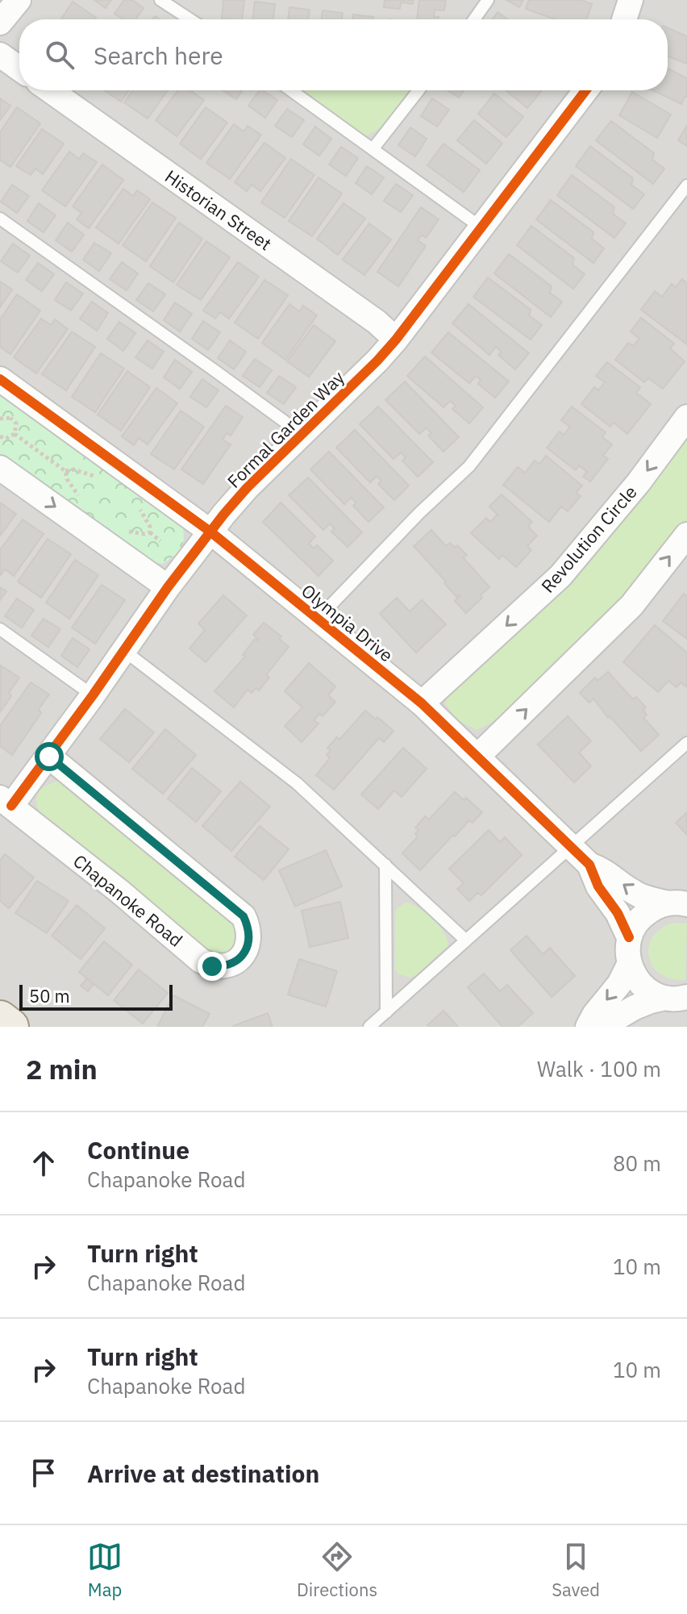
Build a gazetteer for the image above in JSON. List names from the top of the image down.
{
  "streets": {
    "street": [
      "Historian Street",
      "Formal Garden Way",
      "Revolution Circle",
      "Olympia Drive",
      "Chapanoke Road"
    ]
  },
  "crossings": [
    ["Historian Street", "Formal Garden Way"],
    ["Formal Garden Way", "Olympia Drive"],
    ["Formal Garden Way", "Chapanoke Road"],
    ["Revolution Circle", "Olympia Drive"]
  ],
  "scale_bar": "50 m",
  "page": {
    "search": "Search here",
    "scale": "50 m",
    "heading": ["2 min", "Walk · 100 m"],
    "list": [
      ["Continue", "Chapanoke Road", "80 m"],
      ["Turn right", "Chapanoke Road", "10 m"],
      ["Turn right", "Chapanoke Road", "10 m"],
      "Arrive at destination"
    ],
    "nav": ["Map", "Directions", "Saved"]
  }
}
